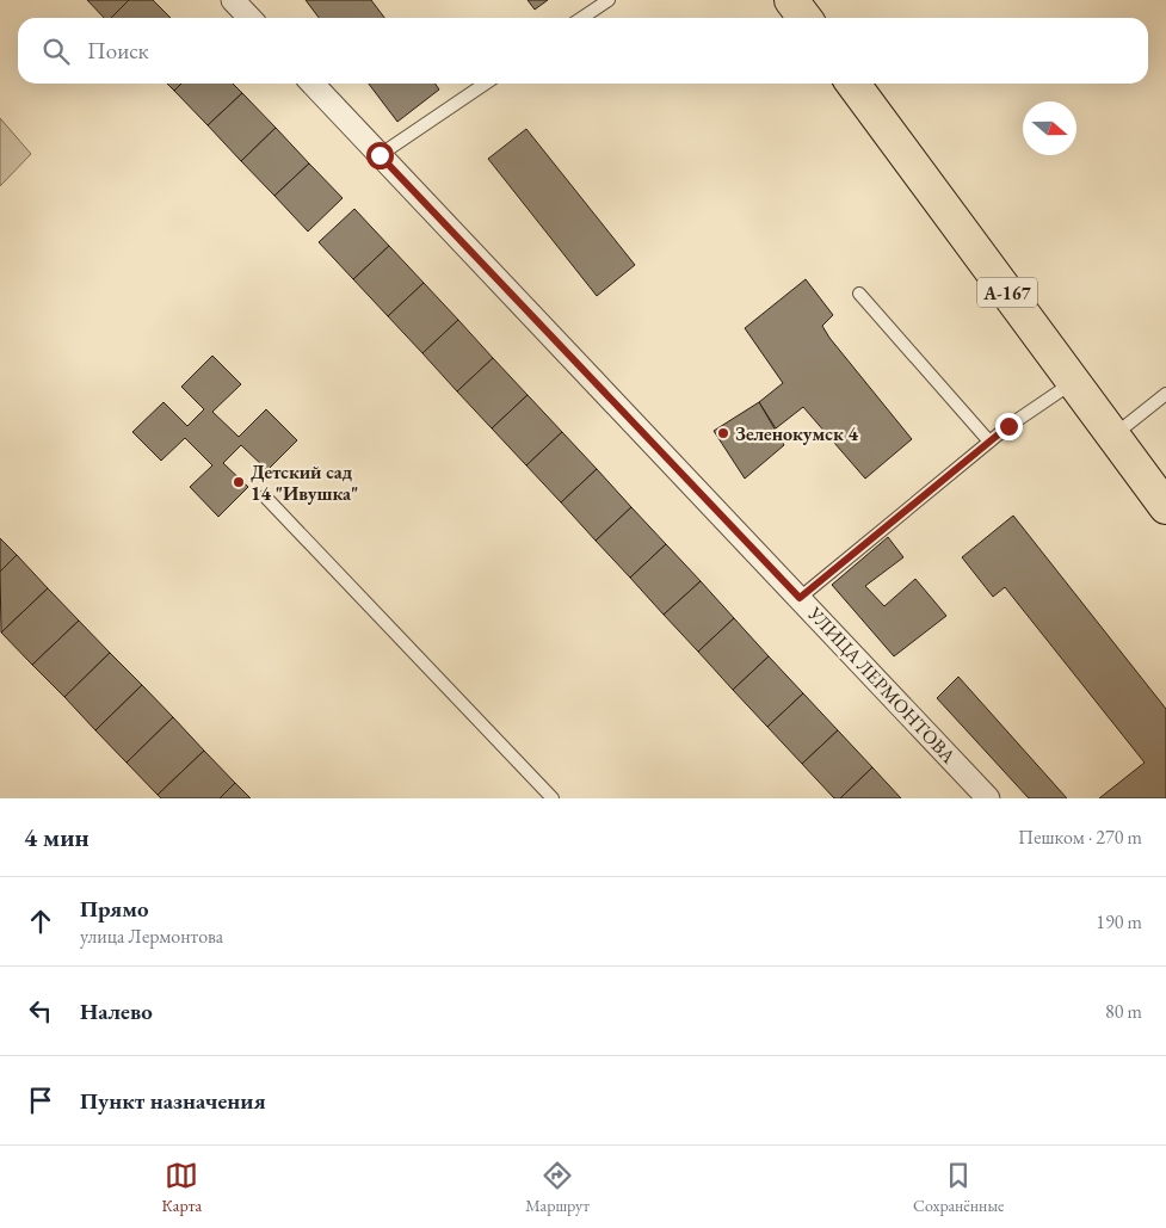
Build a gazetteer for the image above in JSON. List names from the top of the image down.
{
  "streets": {
    "highway": ["А-167"],
    "street": ["УЛИЦА ЛЕРМОНТОВА"]
  },
  "places": ["Зеленокумск 4", "Детский сад 14 \"Ивушка\""],
  "north": "right",
  "page": {
    "search": "Поиск",
    "heading": ["4 мин", "Пешком · 270 m"],
    "list": [
      ["Прямо", "улица Лермонтова", "190 m"],
      ["Налево", "80 m"],
      "Пункт назначения"
    ],
    "nav": ["Карта", "Маршрут", "Сохранённые"]
  }
}
